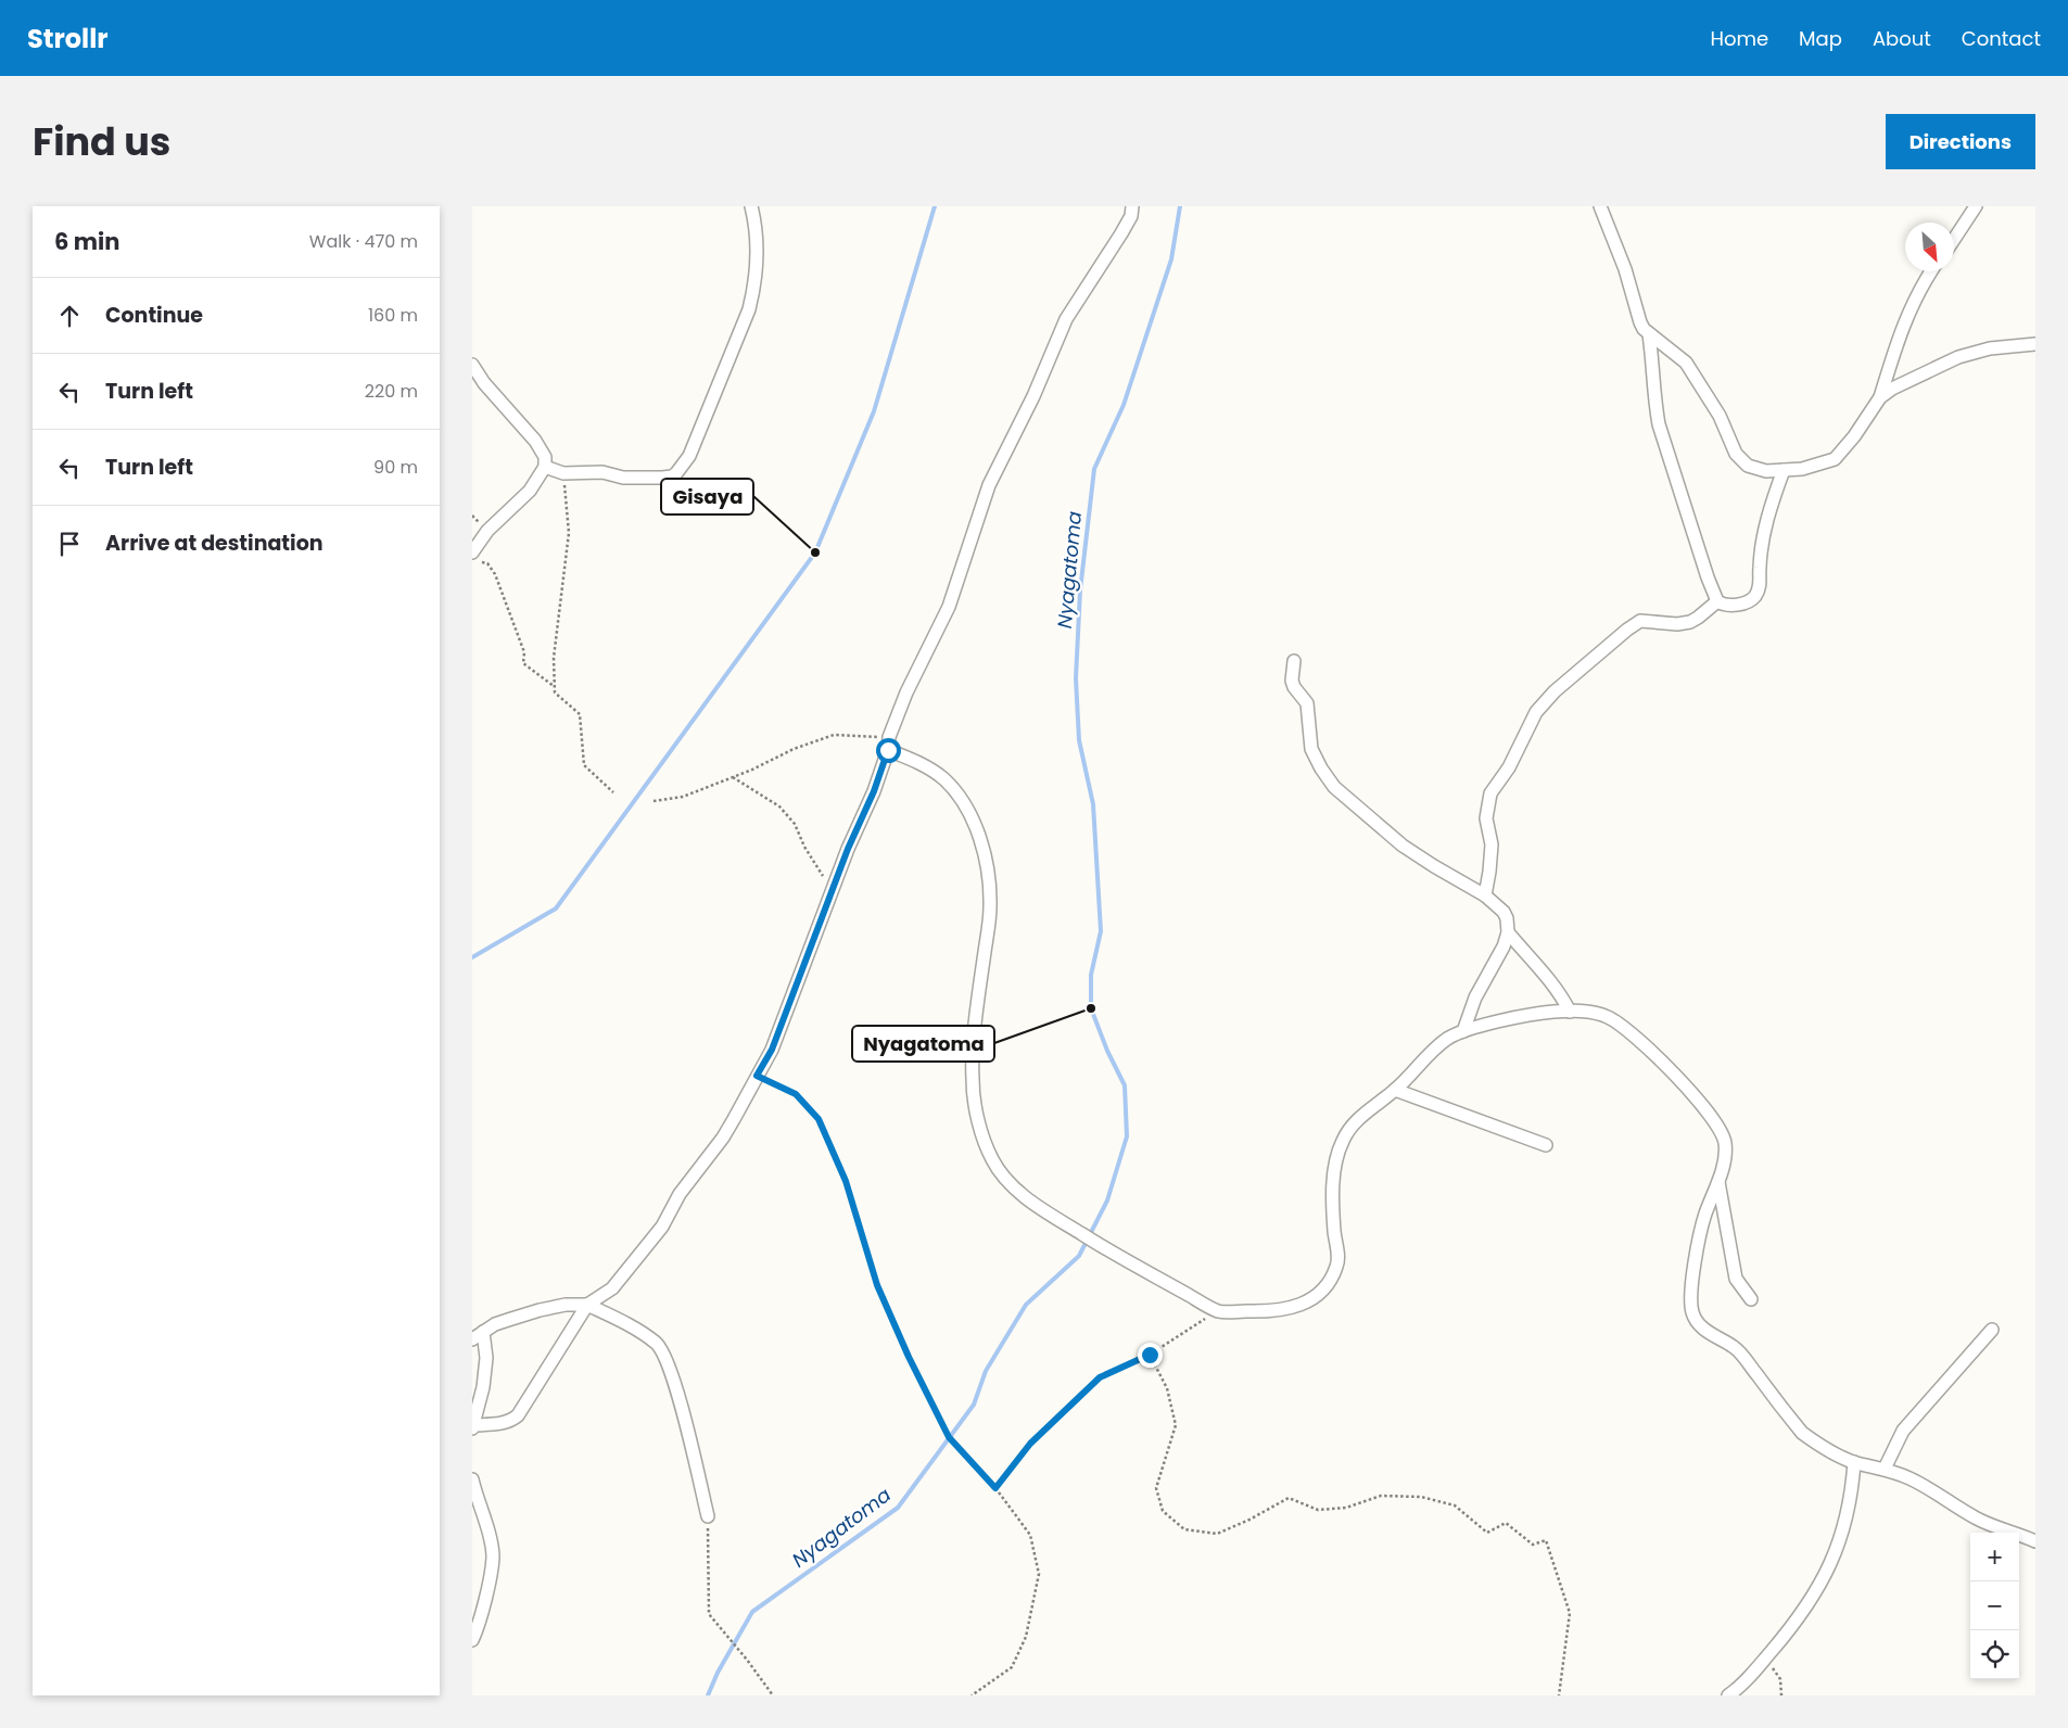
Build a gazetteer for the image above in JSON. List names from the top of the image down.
{
  "water": ["Nyagatoma"],
  "places": ["Gisaya", "Nyagatoma"],
  "north": "bottom right",
  "page": {
    "header": "Strollr",
    "nav": [
      "Home",
      "Map",
      "About",
      "Contact"
    ],
    "title": "Find us",
    "buttons": "Directions",
    "heading": ["6 min", "Walk · 470 m"],
    "list": [
      ["Continue", "160 m"],
      ["Turn left", "220 m"],
      ["Turn left", "90 m"],
      "Arrive at destination"
    ],
    "map_buttons": ["+", "−"]
  }
}
